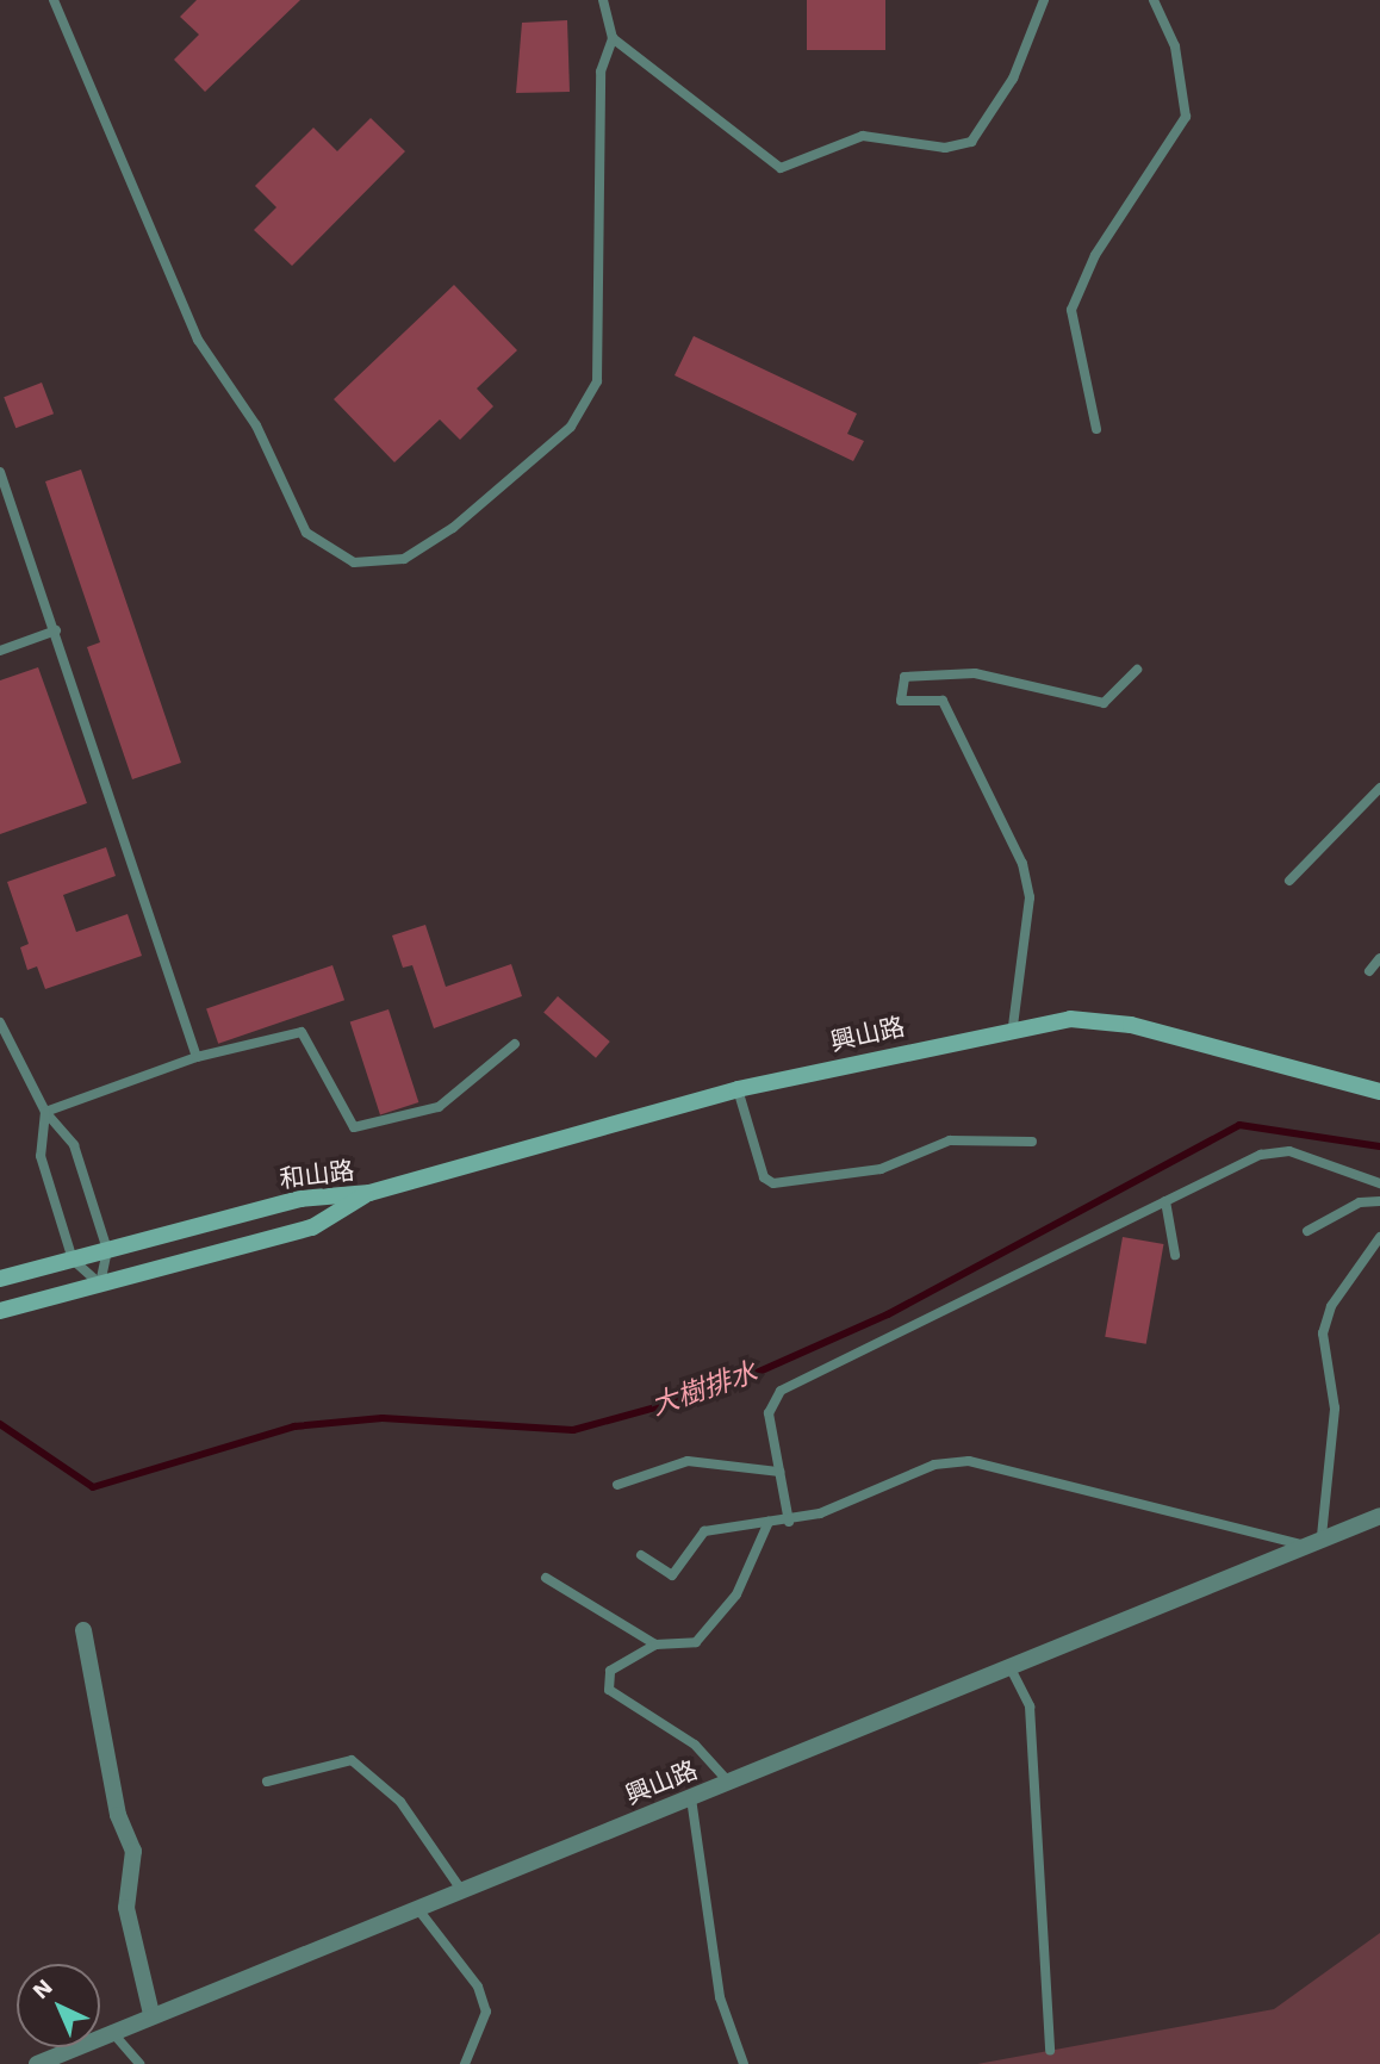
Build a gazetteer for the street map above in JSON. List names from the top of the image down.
{
  "streets": {
    "main road": ["興山路", "和山路"]
  },
  "crossings": [
    ["興山路", "和山路"]
  ],
  "water": ["大樹排水"],
  "north": "top left"
}
